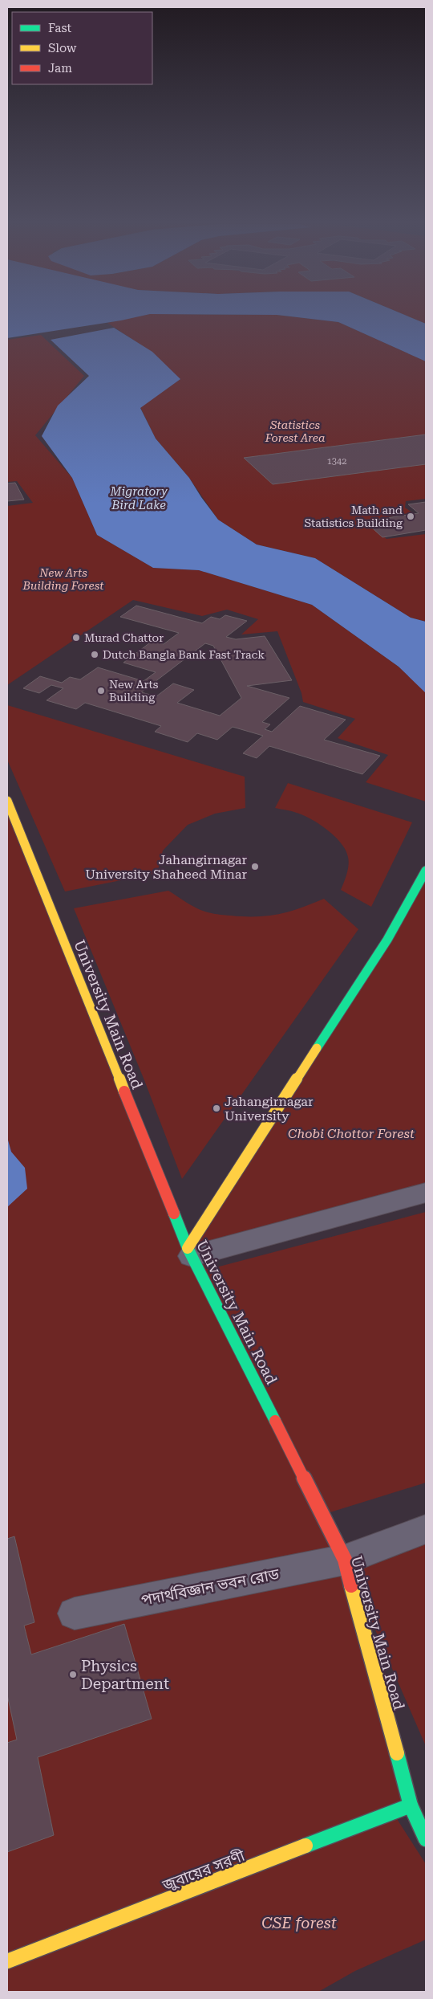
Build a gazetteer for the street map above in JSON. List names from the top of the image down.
{
  "streets": {
    "street": ["University Main Road", "পদার্থবিজ্ঞান ভবন রোড", "জুবায়ের সরণী"]
  },
  "crossings": [
    ["University Main Road", "পদার্থবিজ্ঞান ভবন রোড"],
    ["University Main Road", "জুবায়ের সরণী"]
  ],
  "water": ["Migratory Bird Lake"],
  "parks": [
    "Statistics Forest Area",
    "New Arts Building Forest",
    "Chobi Chottor Forest",
    "CSE forest"
  ],
  "places": [
    "Math and Statistics Building",
    "Murad Chattor",
    "Dutch Bangla Bank Fast Track",
    "New Arts Building",
    "Jahangirnagar University Shaheed Minar",
    "Jahangirnagar University",
    "Physics Department"
  ],
  "house_numbers": ["1342"],
  "legend": ["Fast", "Slow", "Jam"]
}
